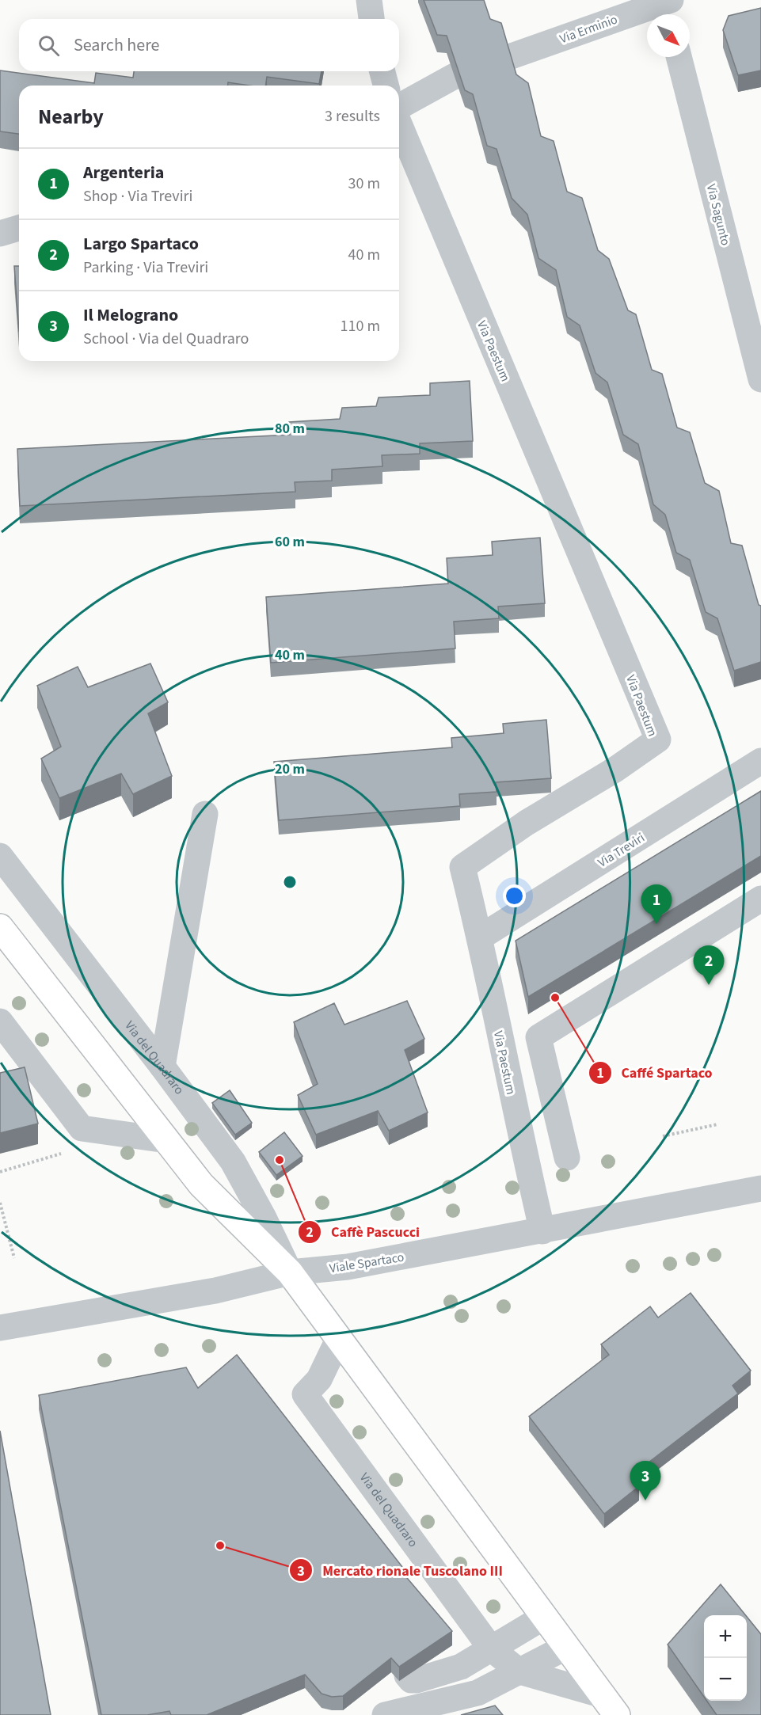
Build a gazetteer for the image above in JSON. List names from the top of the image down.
{
  "streets": {
    "main road": ["Via del Quadraro"],
    "street": [
      "Via Erminio",
      "Via Sagunto",
      "Via Paestum",
      "Via Treviri",
      "Viale Spartaco"
    ]
  },
  "crossings": [
    ["Via Paestum", "Via Treviri"],
    ["Via Paestum", "Viale Spartaco"],
    ["Via del Quadraro", "Viale Spartaco"]
  ],
  "places": ["Caffé Spartaco", "Caffè Pascucci", "Mercato rionale Tuscolano III"],
  "north": "bottom right",
  "page": {
    "search": "Search here",
    "heading": ["Nearby", "3 results"],
    "list": [
      {
        "mark": "1",
        "name": "Argenteria",
        "note": "Shop · Via Treviri",
        "value": "30 m"
      },
      {
        "mark": "2",
        "name": "Largo Spartaco",
        "note": "Parking · Via Treviri",
        "value": "40 m"
      },
      {
        "mark": "3",
        "name": "Il Melograno",
        "note": "School · Via del Quadraro",
        "value": "110 m"
      }
    ],
    "pins": ["1", "2", "3"],
    "map_buttons": ["+", "−"]
  },
  "rings": [
    "80 m",
    "60 m",
    "40 m",
    "20 m"
  ]
}
